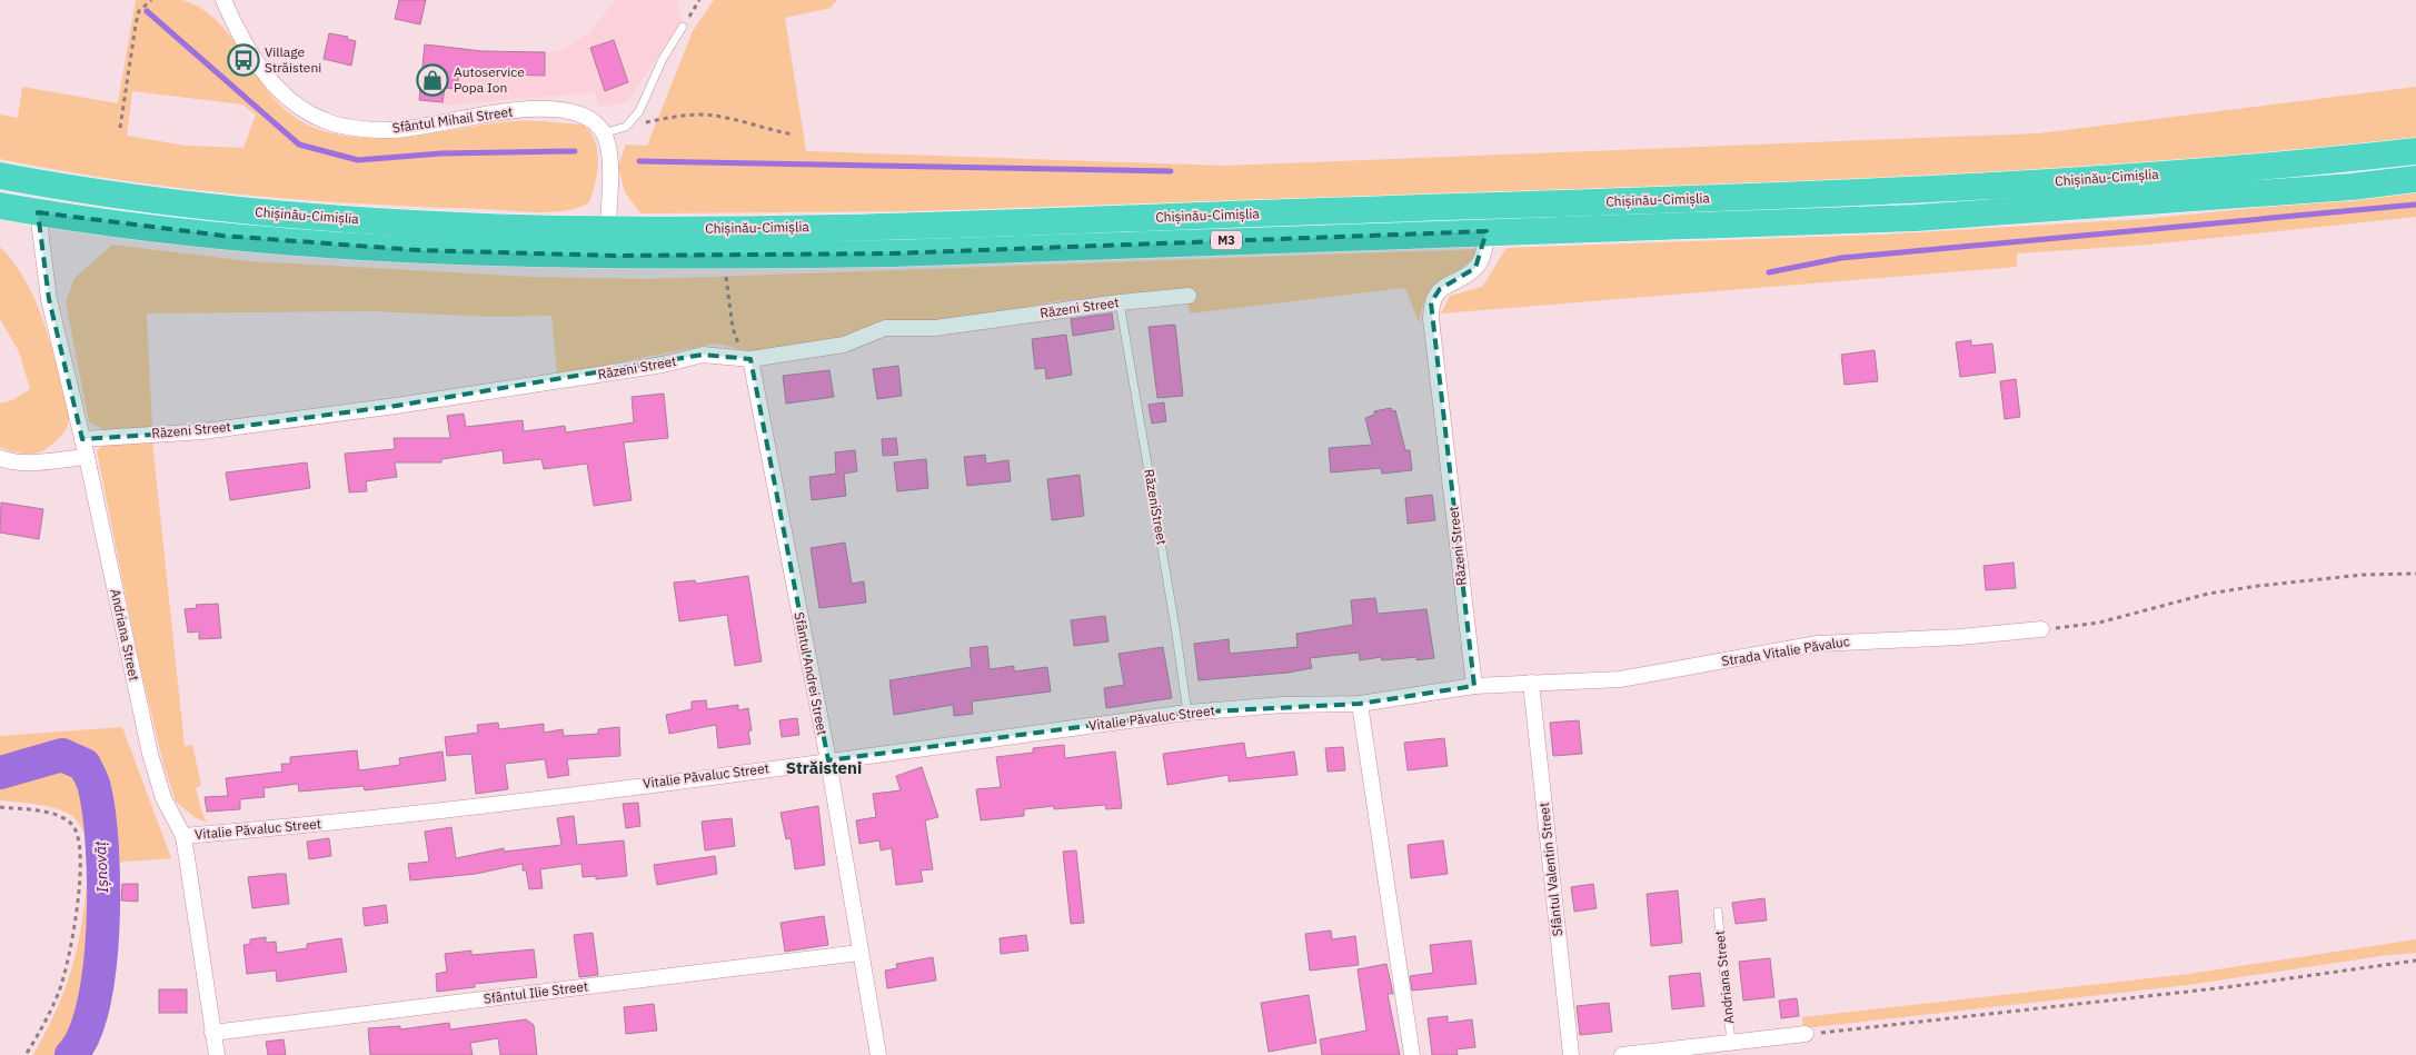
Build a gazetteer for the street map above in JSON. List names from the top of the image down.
{
  "streets": {
    "highway": ["Chișinău-Cimișlia", "M3"],
    "street": [
      "Sfântul Mihail Street",
      "Răzeni Street",
      "Andriana Street",
      "Strada Vitalie Păvaluc",
      "Sfântul Andrei Street",
      "Vitalie Păvaluc Street",
      "Sfântul Valentin Street",
      "Sfântul Ilie Street"
    ],
    "lane": ["RăzeniStreet"]
  },
  "crossings": [
    ["Chișinău-Cimișlia", "Răzeni Street"],
    ["Chișinău-Cimișlia", "Andriana Street"],
    ["Răzeni Street", "RăzeniStreet"],
    ["Răzeni Street", "Andriana Street"],
    ["Răzeni Street", "Sfântul Andrei Street"],
    ["Răzeni Street", "Vitalie Păvaluc Street"],
    ["RăzeniStreet", "Vitalie Păvaluc Street"],
    ["Andriana Street", "Vitalie Păvaluc Street"],
    ["Andriana Street", "Sfântul Ilie Street"],
    ["Strada Vitalie Păvaluc", "Vitalie Păvaluc Street"],
    ["Strada Vitalie Păvaluc", "Sfântul Valentin Street"],
    ["Sfântul Andrei Street", "Vitalie Păvaluc Street"],
    ["Sfântul Andrei Street", "Sfântul Ilie Street"],
    ["Vitalie Păvaluc Street", "Sfântul Valentin Street"]
  ],
  "districts": ["Străisteni"],
  "water": ["Ișnovăț"],
  "places": {
    "bus stop": ["Village Străisteni"],
    "shop": ["Autoservice Popa Ion"]
  }
}
